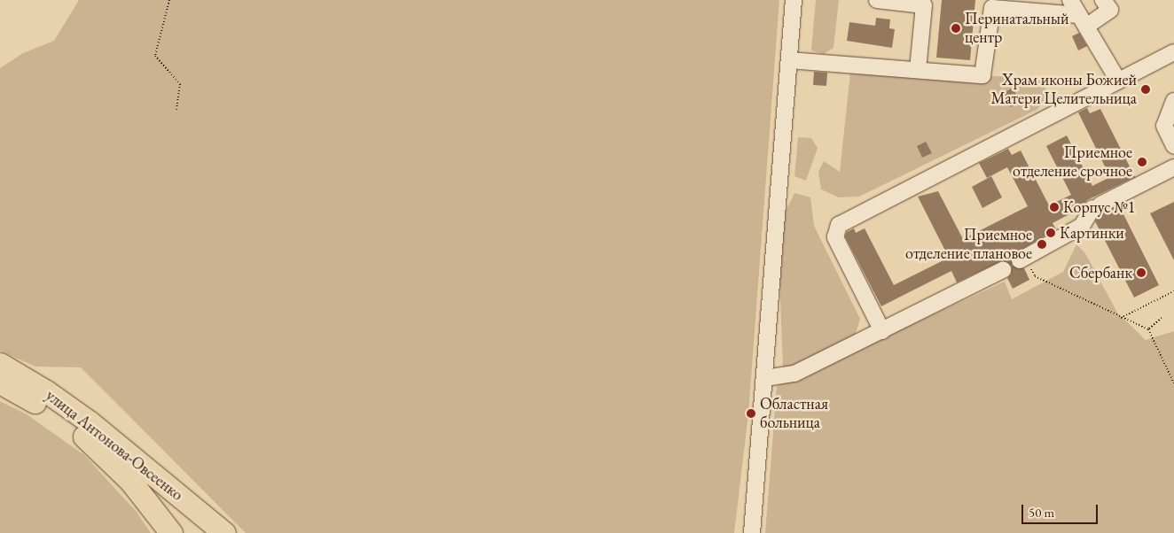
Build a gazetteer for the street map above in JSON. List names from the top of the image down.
{
  "streets": {
    "highway": ["улица Антонова-Овсеенко"]
  },
  "places": [
    "Перинатальный центр",
    "Храм иконы Божией Матери Целительница",
    "Приемное отделение срочное",
    "Корпус №1",
    "Картинки",
    "Приемное отделение плановое",
    "Сбербанк",
    "Областная больница"
  ],
  "scale_bar": "50 m"
}
